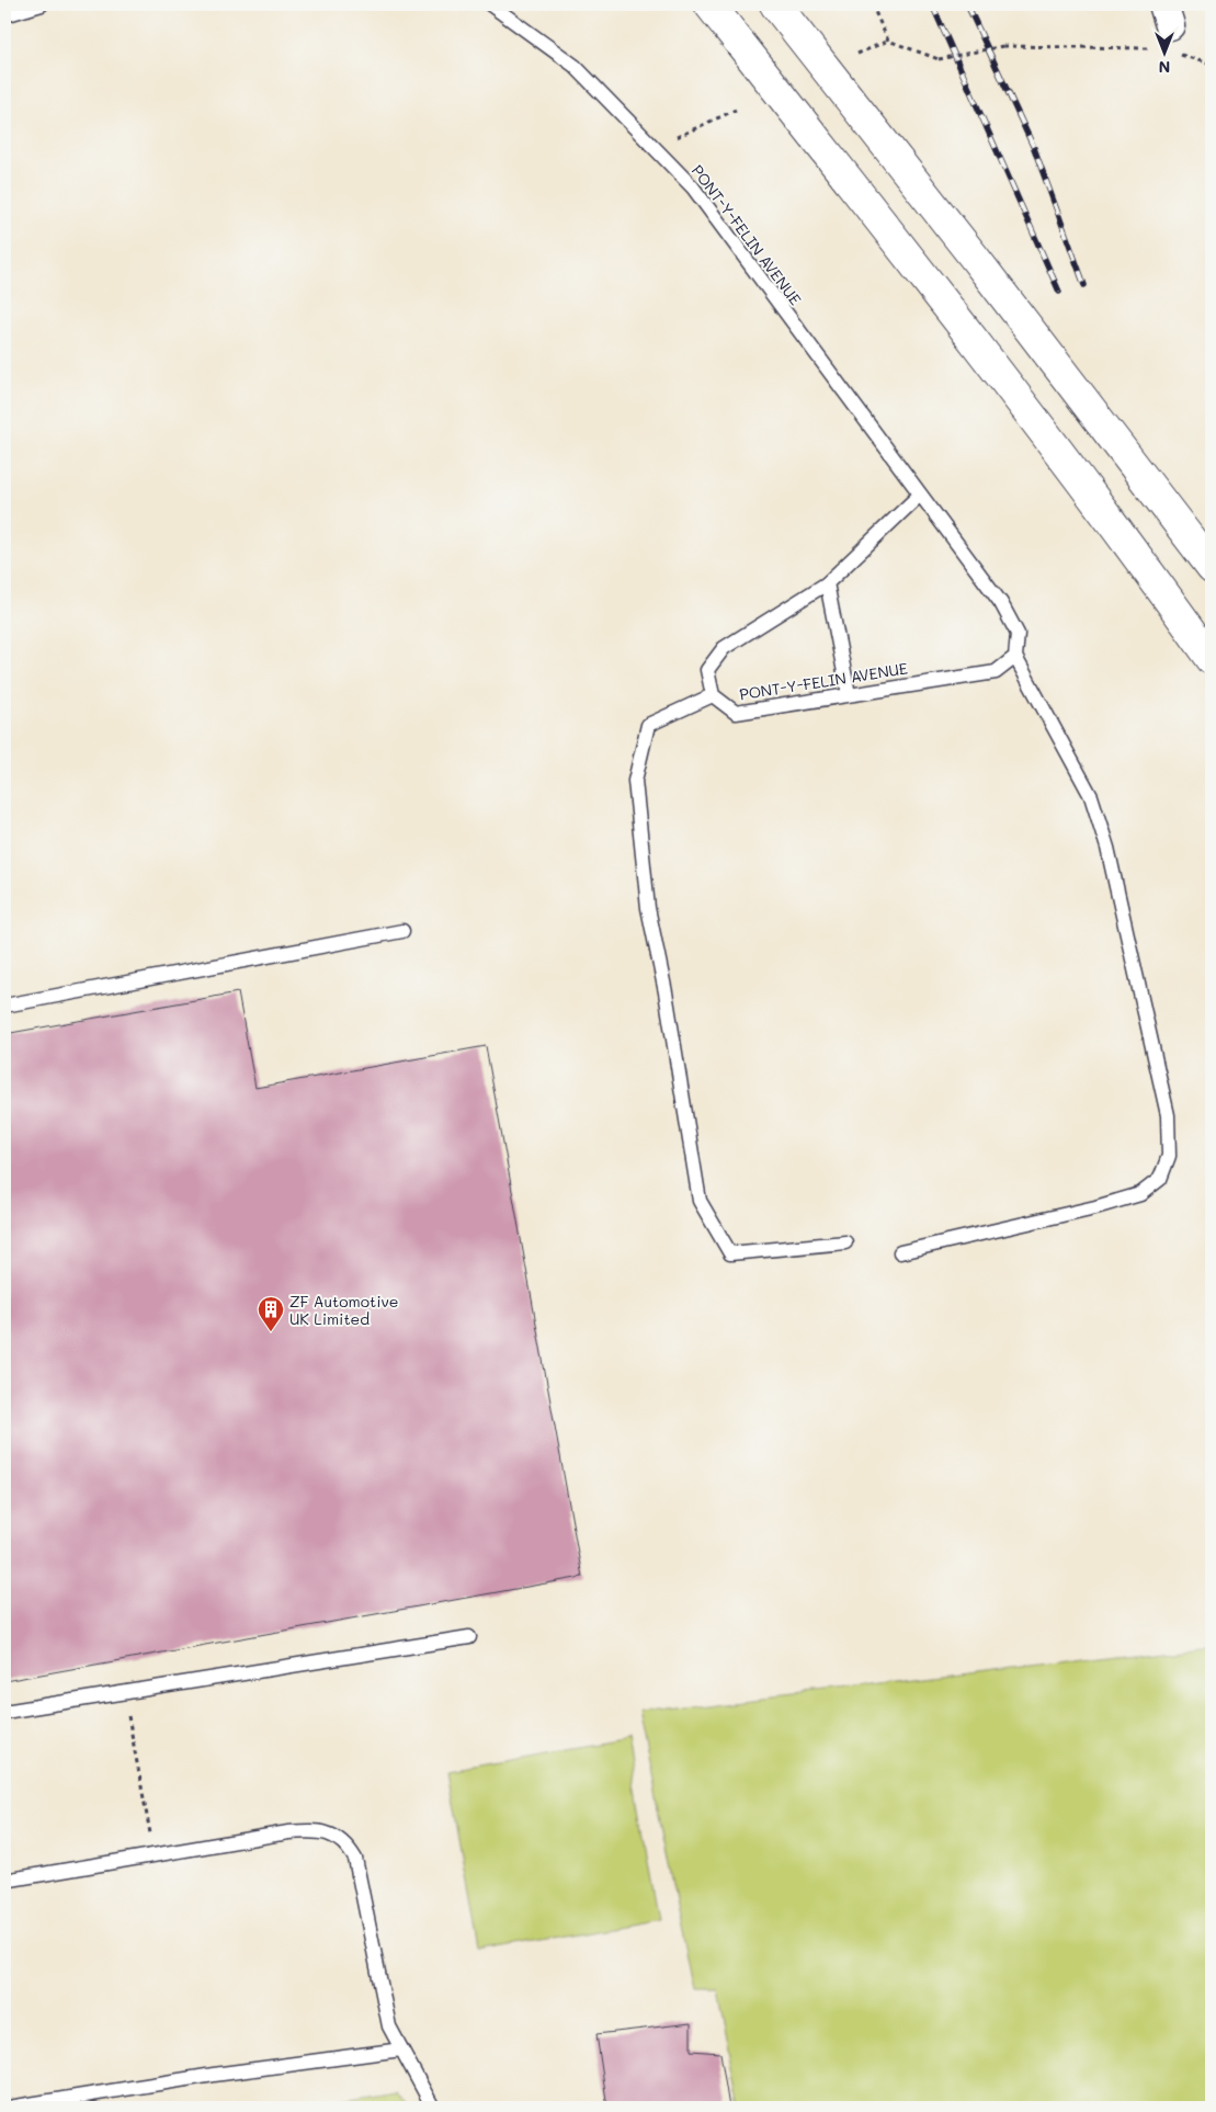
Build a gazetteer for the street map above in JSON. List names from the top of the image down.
{
  "streets": {
    "lane": ["PONT-Y-FELIN AVENUE"]
  },
  "places": {
    "building": ["ZF Automotive UK Limited"]
  },
  "north": "bottom"
}
